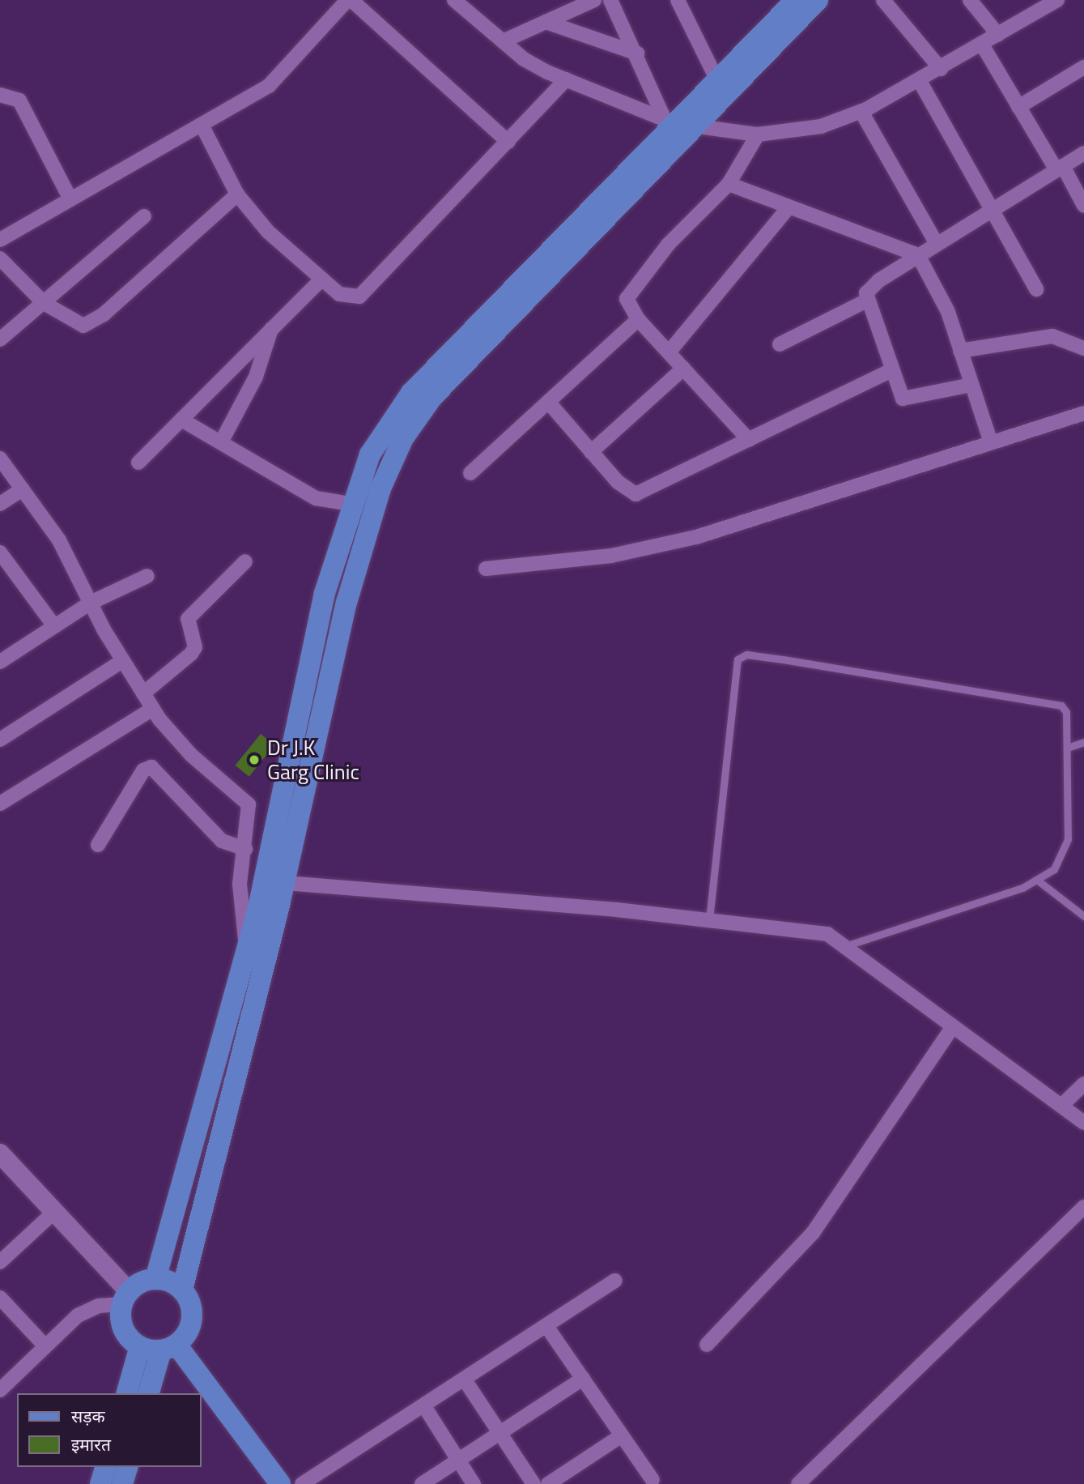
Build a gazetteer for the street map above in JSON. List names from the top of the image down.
{
  "places": ["Dr J.K Garg Clinic"],
  "legend": ["सड़क", "इमारत"]
}
